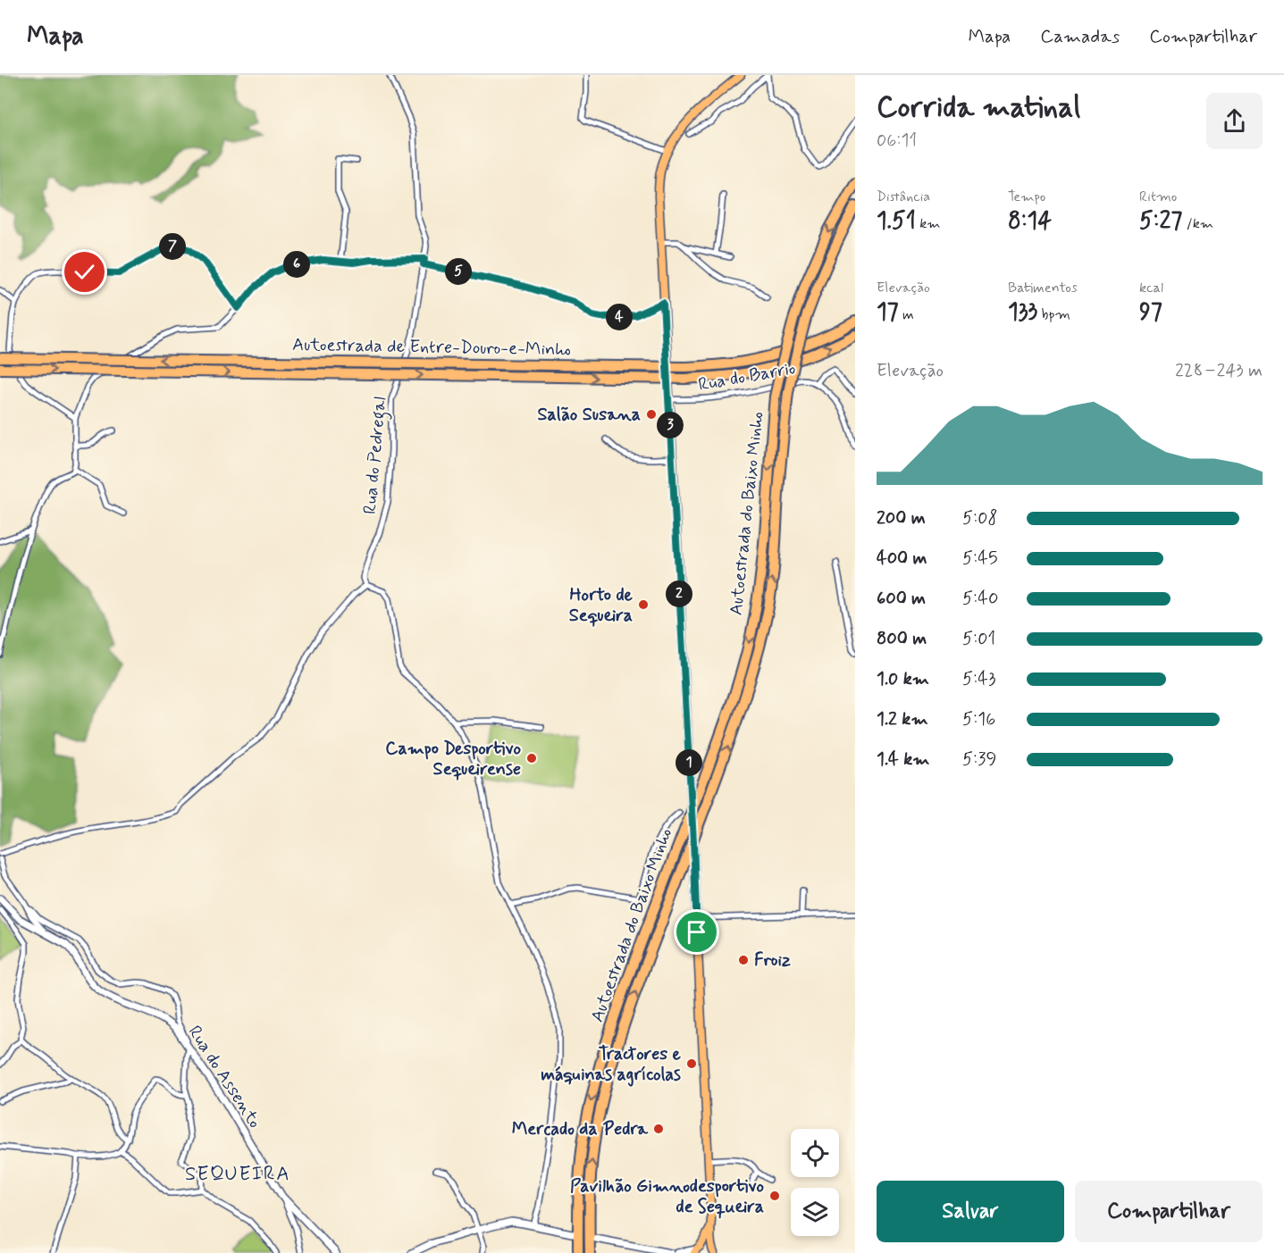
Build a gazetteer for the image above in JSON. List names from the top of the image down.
{
  "streets": {
    "highway": ["Autoestrada de Entre-Douro-e-Minho", "Autoestrada do Baixo Minho"],
    "street": ["Rua do Barrio", "Rua do Pedregal", "Rua do Assento"]
  },
  "districts": ["SEQUEIRA"],
  "places": [
    "Salão Susana",
    "Horto de Sequeira",
    "Campo Desportivo Sequeirense",
    "Froiz",
    "Tractores e máquinas agrícolas",
    "Mercado da Pedra",
    "Pavilhão Gimnodesportivo de Sequeira"
  ],
  "page": {
    "header": "Mapa",
    "nav": ["Mapa", "Camadas", "Compartilhar"],
    "heading": ["Corrida matinal", "06:11"],
    "stats": [
      ["Distância", "1.51 km"],
      ["Tempo", "8:14"],
      ["Ritmo", "5:27 /km"],
      ["Elevação", "17 m"],
      ["Batimentos", "133 bpm"],
      ["kcal", "97"]
    ],
    "pins": [
      "7",
      "6",
      "5",
      "4",
      "3",
      "2",
      "1"
    ],
    "chart": ["Elevação", "228–243 m"],
    "list": [
      {
        "name": "200 m",
        "note": "5:08"
      },
      {
        "name": "400 m",
        "note": "5:45"
      },
      {
        "name": "600 m",
        "note": "5:40"
      },
      {
        "name": "800 m",
        "note": "5:01"
      },
      {
        "name": "1.0 km",
        "note": "5:43"
      },
      {
        "name": "1.2 km",
        "note": "5:16"
      },
      {
        "name": "1.4 km",
        "note": "5:39"
      }
    ],
    "buttons": ["Salvar", "Compartilhar"]
  }
}
